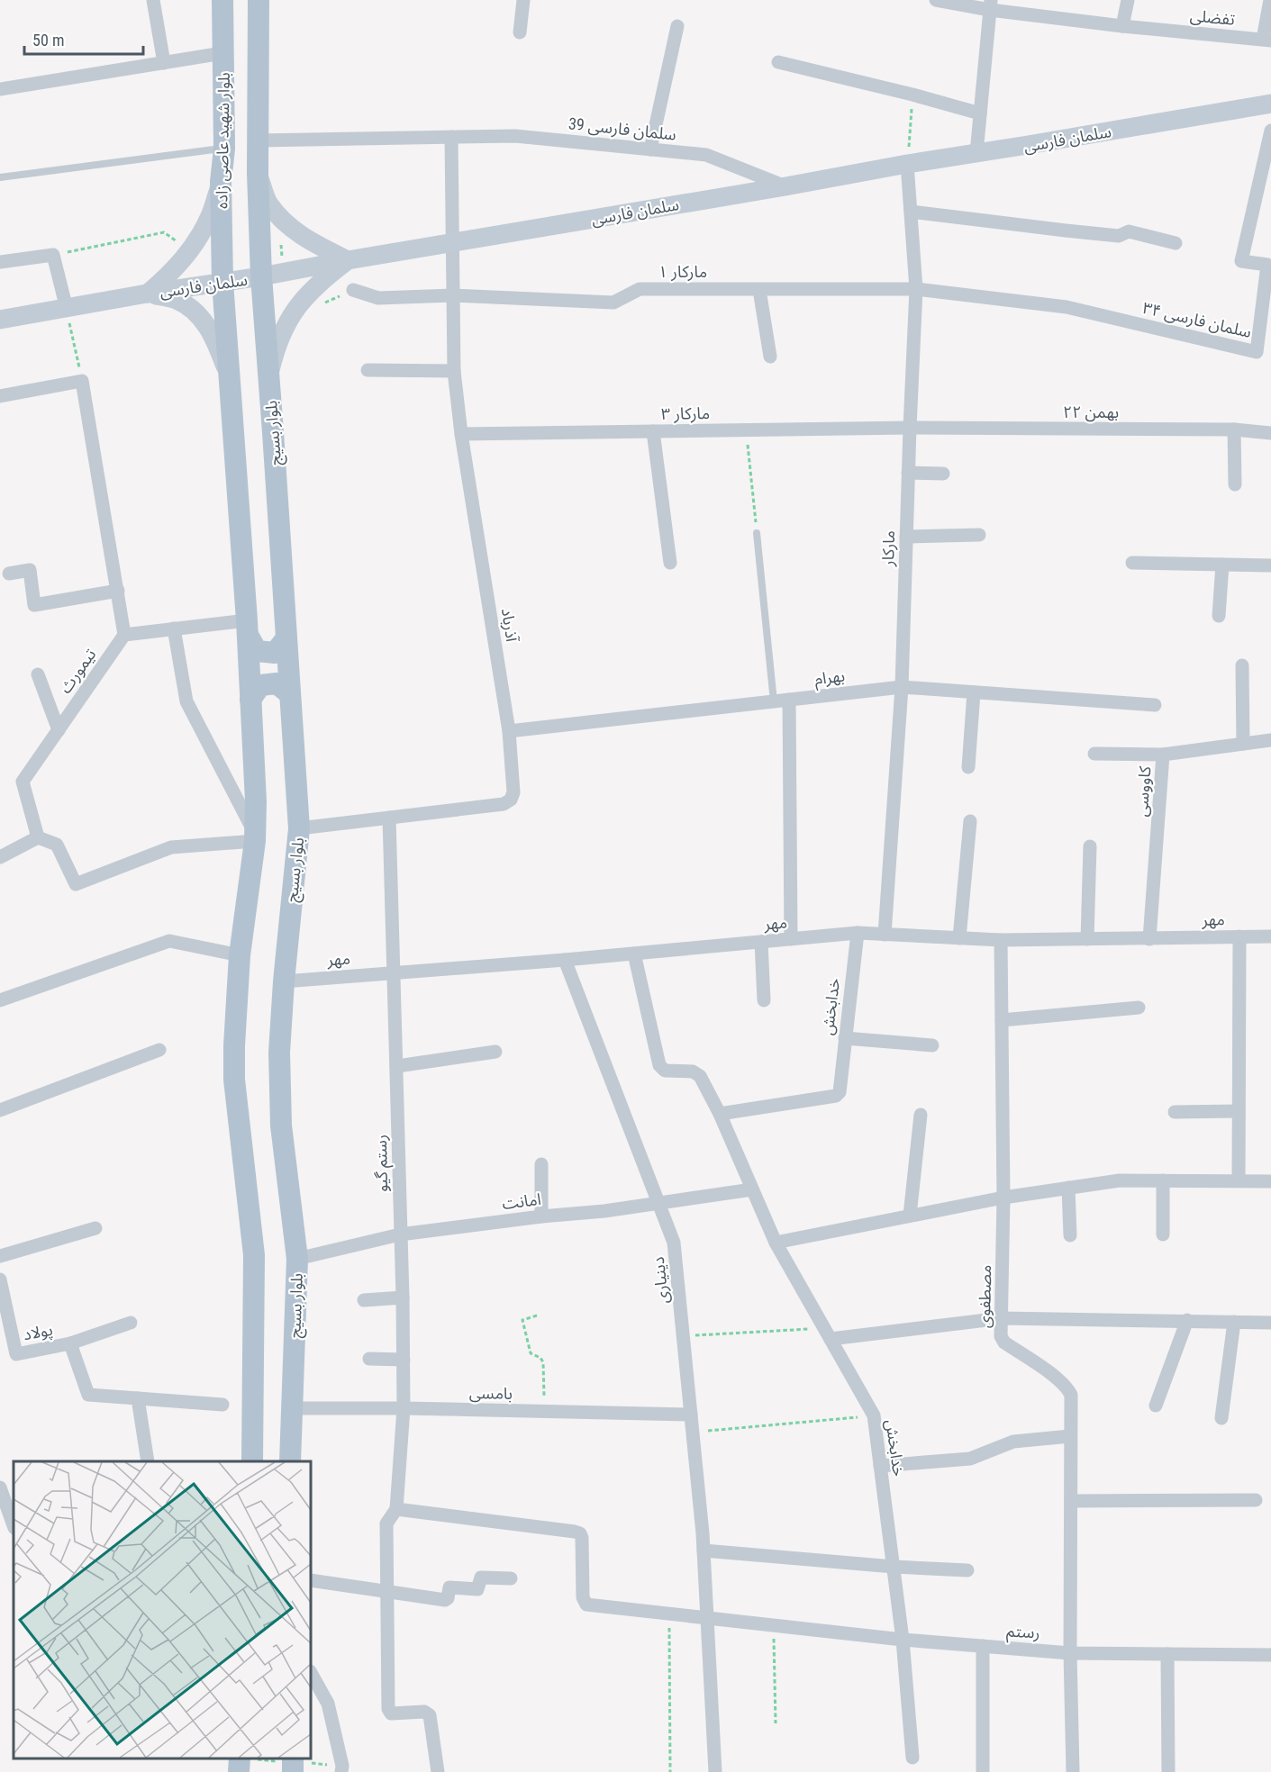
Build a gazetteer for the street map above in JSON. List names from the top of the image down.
{
  "streets": {
    "main road": ["سلمان فارسی", "بلوار شهید عاصی زاده", "بلوار بسیج"],
    "street": [
      "تفضلی",
      "سلمان فارسی 39",
      "مارکار ۱",
      "سلمان فارسی ۳۴",
      "۲۲ بهمن",
      "مارکار ۳",
      "مارکار",
      "آذرباد",
      "تیمورث",
      "بهرام",
      "کاووسی",
      "مهر",
      "خدابخش",
      "رستم گیو",
      "امانت",
      "دینیاری",
      "مصطفوی",
      "پولاد",
      "بامسی",
      "رستم"
    ]
  },
  "crossings": [
    ["سلمان فارسی 39", "سلمان فارسی"],
    ["سلمان فارسی 39", "آذرباد"],
    ["سلمان فارسی", "بلوار شهید عاصی زاده"],
    ["سلمان فارسی", "بلوار بسیج"],
    ["سلمان فارسی", "مارکار"],
    ["سلمان فارسی", "آذرباد"],
    ["مارکار ۱", "سلمان فارسی ۳۴"],
    ["مارکار ۱", "مارکار"],
    ["مارکار ۱", "آذرباد"],
    ["سلمان فارسی ۳۴", "مارکار"],
    ["۲۲ بهمن", "مارکار ۳"],
    ["۲۲ بهمن", "مارکار"],
    ["مارکار ۳", "مارکار"],
    ["مارکار ۳", "آذرباد"],
    ["بلوار بسیج", "آذرباد"],
    ["بلوار بسیج", "مهر"],
    ["بلوار بسیج", "امانت"],
    ["بلوار بسیج", "بامسی"],
    ["مارکار", "بهرام"],
    ["مارکار", "مهر"],
    ["آذرباد", "بهرام"],
    ["آذرباد", "رستم گیو"],
    ["کاووسی", "مهر"],
    ["مهر", "خدابخش"],
    ["مهر", "رستم گیو"],
    ["مهر", "دینیاری"],
    ["مهر", "مصطفوی"],
    ["خدابخش", "امانت"],
    ["خدابخش", "رستم"],
    ["رستم گیو", "امانت"],
    ["رستم گیو", "بامسی"],
    ["رستم گیو", "رستم"],
    ["امانت", "دینیاری"],
    ["دینیاری", "بامسی"],
    ["دینیاری", "رستم"],
    ["مصطفوی", "رستم"]
  ],
  "scale_bar": "50 m"
}
